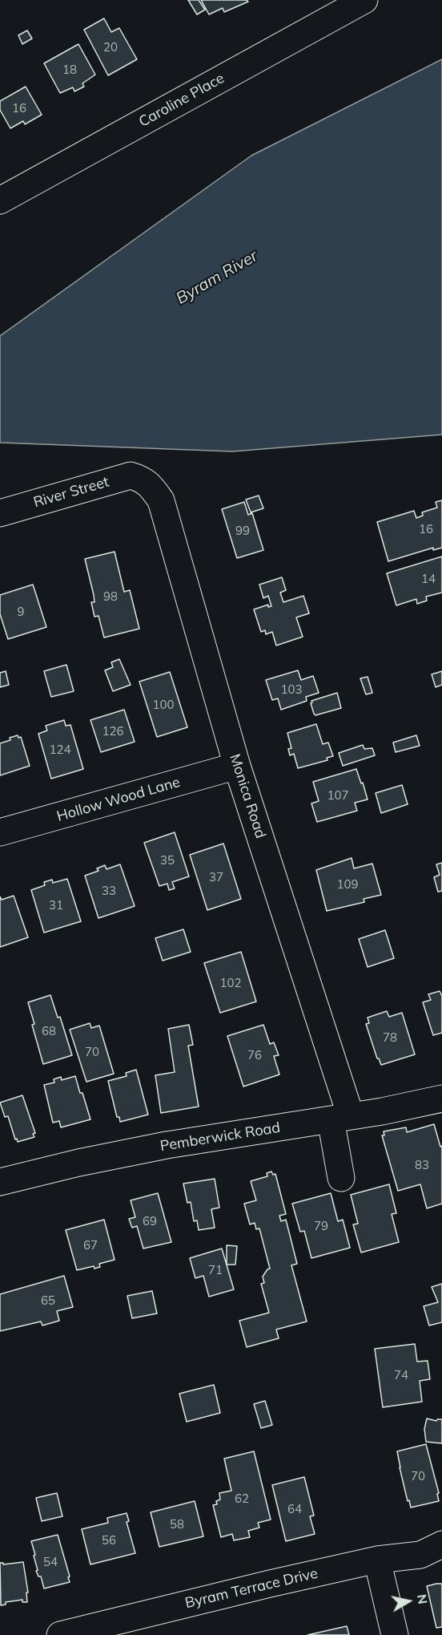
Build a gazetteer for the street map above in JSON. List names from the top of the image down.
{
  "streets": {
    "street": [
      "Caroline Place",
      "River Street",
      "Monica Road",
      "Hollow Wood Lane",
      "Pemberwick Road",
      "Byram Terrace Drive"
    ]
  },
  "crossings": [
    ["River Street", "Monica Road"],
    ["Monica Road", "Hollow Wood Lane"],
    ["Monica Road", "Pemberwick Road"]
  ],
  "water": ["Byram River"],
  "house_numbers": [
    "20",
    "18",
    "16",
    "16",
    "99",
    "14",
    "98",
    "9",
    "103",
    "100",
    "126",
    "124",
    "107",
    "35",
    "37",
    "109",
    "33",
    "31",
    "102",
    "68",
    "78",
    "70",
    "76",
    "83",
    "69",
    "79",
    "67",
    "71",
    "65",
    "74",
    "70",
    "62",
    "64",
    "58",
    "56",
    "54"
  ],
  "north": "right"
}
